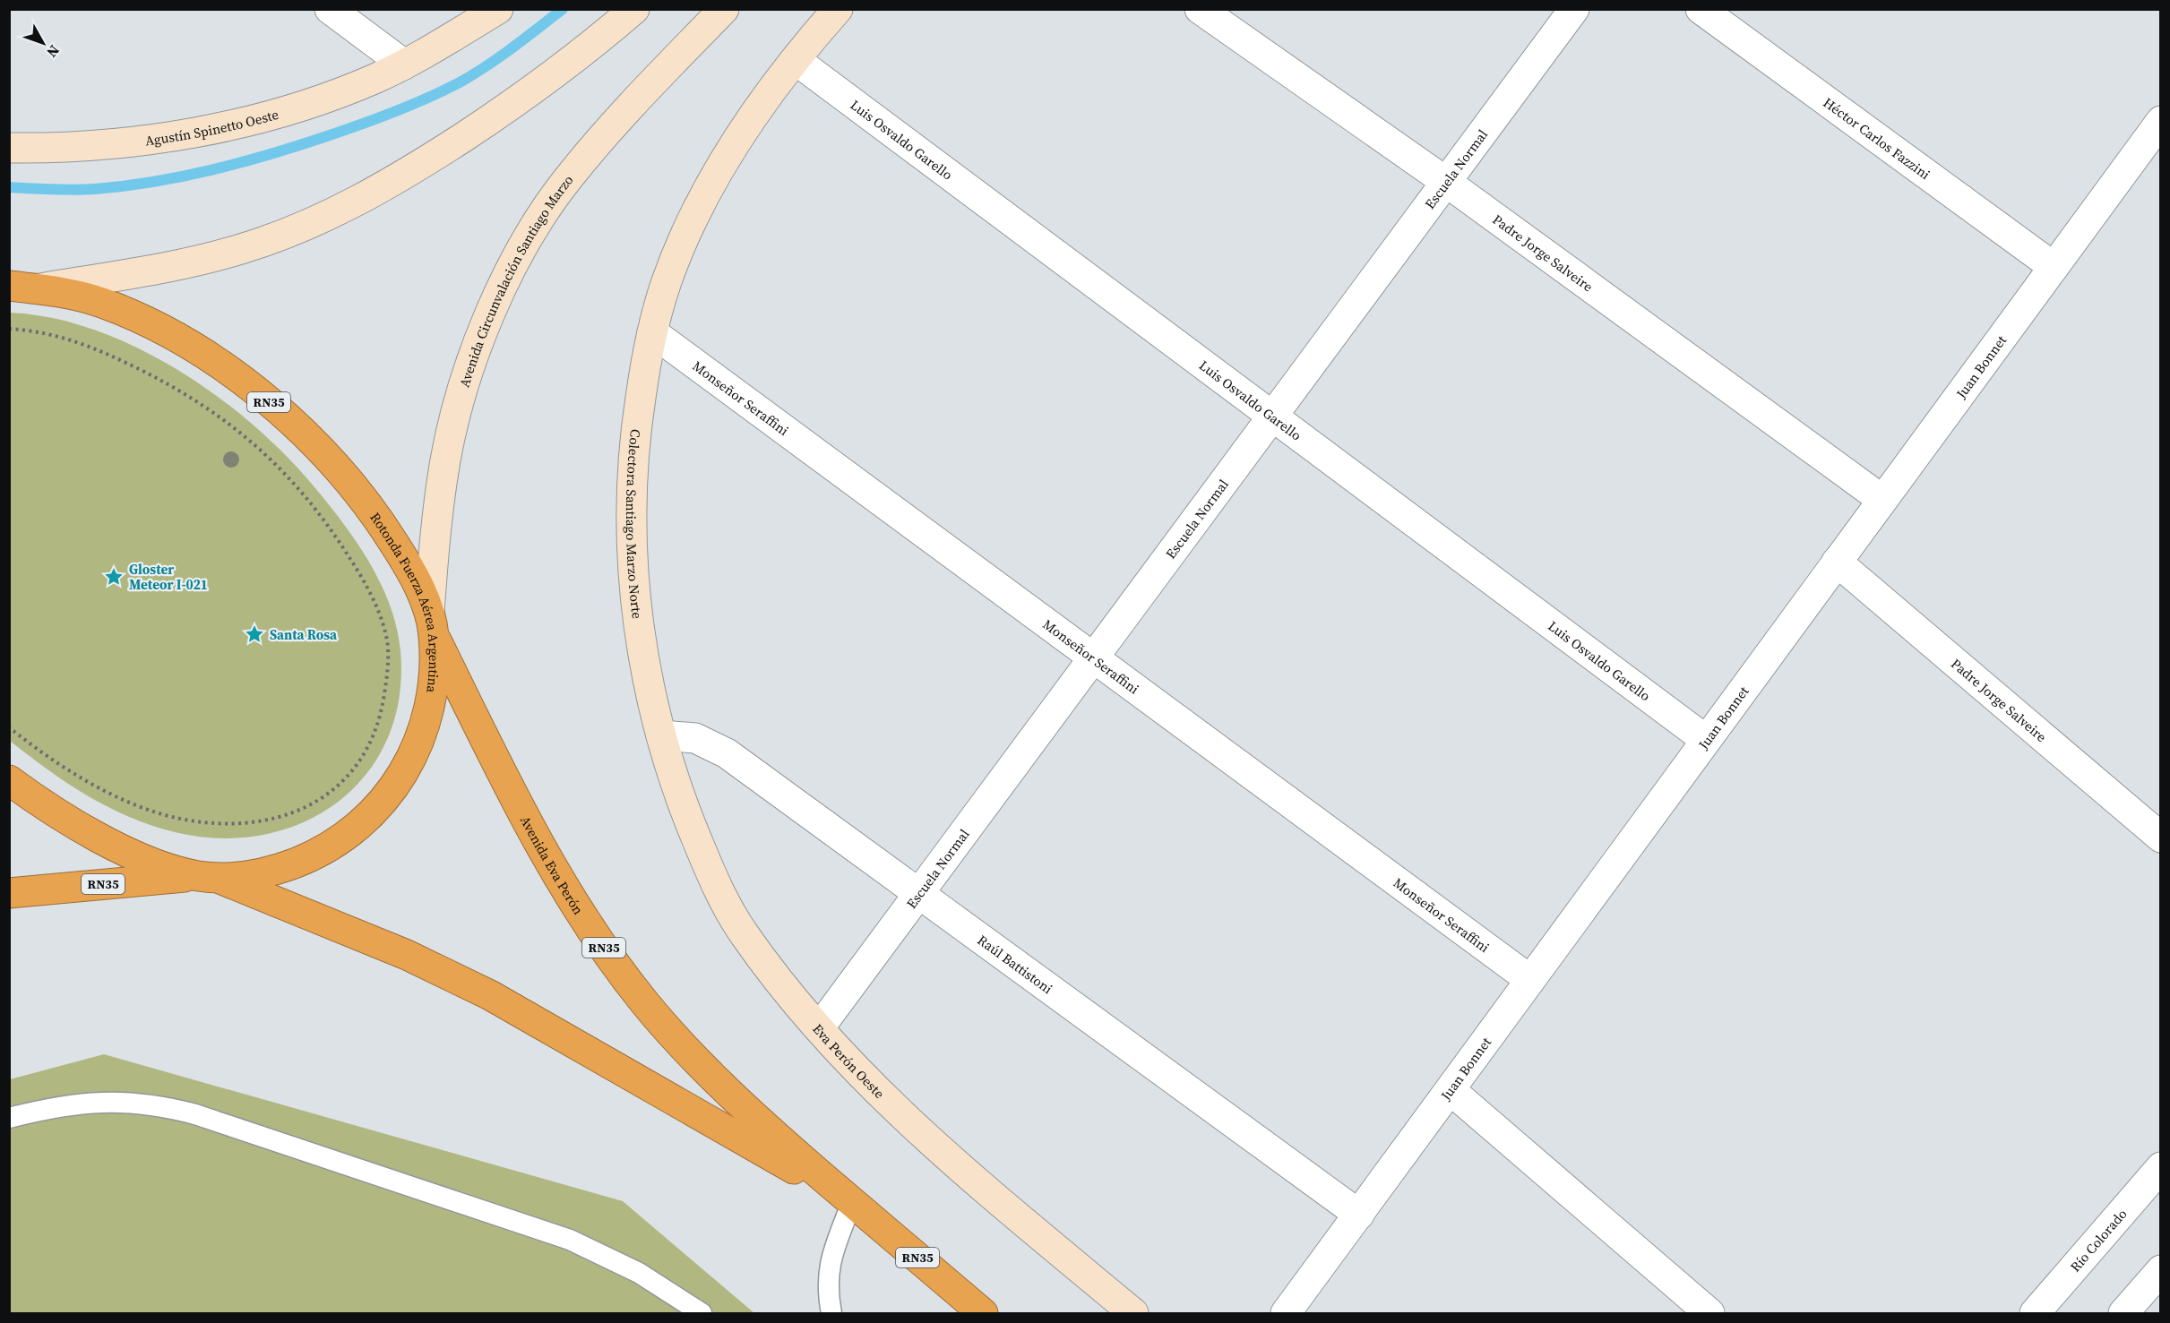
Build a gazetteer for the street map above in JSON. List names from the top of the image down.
{
  "streets": {
    "highway": ["RN35", "Rotonda Fuerza Aérea Argentina", "Avenida Eva Perón"],
    "street": [
      "Agustín Spinetto Oeste",
      "Héctor Carlos Fazzini",
      "Luis Osvaldo Garello",
      "Escuela Normal",
      "Padre Jorge Salveire",
      "Avenida Circunvalación Santiago Marzo",
      "Juan Bonnet",
      "Monseñor Seraffini",
      "Colectora Santiago Marzo Norte",
      "Raúl Battistoni",
      "Eva Perón Oeste",
      "Río Colorado"
    ]
  },
  "crossings": [
    ["Héctor Carlos Fazzini", "Juan Bonnet"],
    ["Luis Osvaldo Garello", "Escuela Normal"],
    ["Luis Osvaldo Garello", "Juan Bonnet"],
    ["Luis Osvaldo Garello", "Colectora Santiago Marzo Norte"],
    ["Escuela Normal", "Padre Jorge Salveire"],
    ["Escuela Normal", "Monseñor Seraffini"],
    ["Escuela Normal", "Raúl Battistoni"],
    ["Escuela Normal", "Eva Perón Oeste"],
    ["Padre Jorge Salveire", "Juan Bonnet"],
    ["Avenida Circunvalación Santiago Marzo", "Rotonda Fuerza Aérea Argentina"],
    ["Avenida Circunvalación Santiago Marzo", "Avenida Eva Perón"],
    ["Juan Bonnet", "Monseñor Seraffini"],
    ["Juan Bonnet", "Raúl Battistoni"],
    ["Monseñor Seraffini", "Colectora Santiago Marzo Norte"],
    ["RN35", "Rotonda Fuerza Aérea Argentina"],
    ["RN35", "Avenida Eva Perón"],
    ["Colectora Santiago Marzo Norte", "Raúl Battistoni"],
    ["Colectora Santiago Marzo Norte", "Eva Perón Oeste"],
    ["Rotonda Fuerza Aérea Argentina", "Avenida Eva Perón"],
    ["Raúl Battistoni", "Eva Perón Oeste"]
  ],
  "places": {
    "place": ["Gloster Meteor I-021", "Santa Rosa"]
  },
  "north": "bottom right"
}
